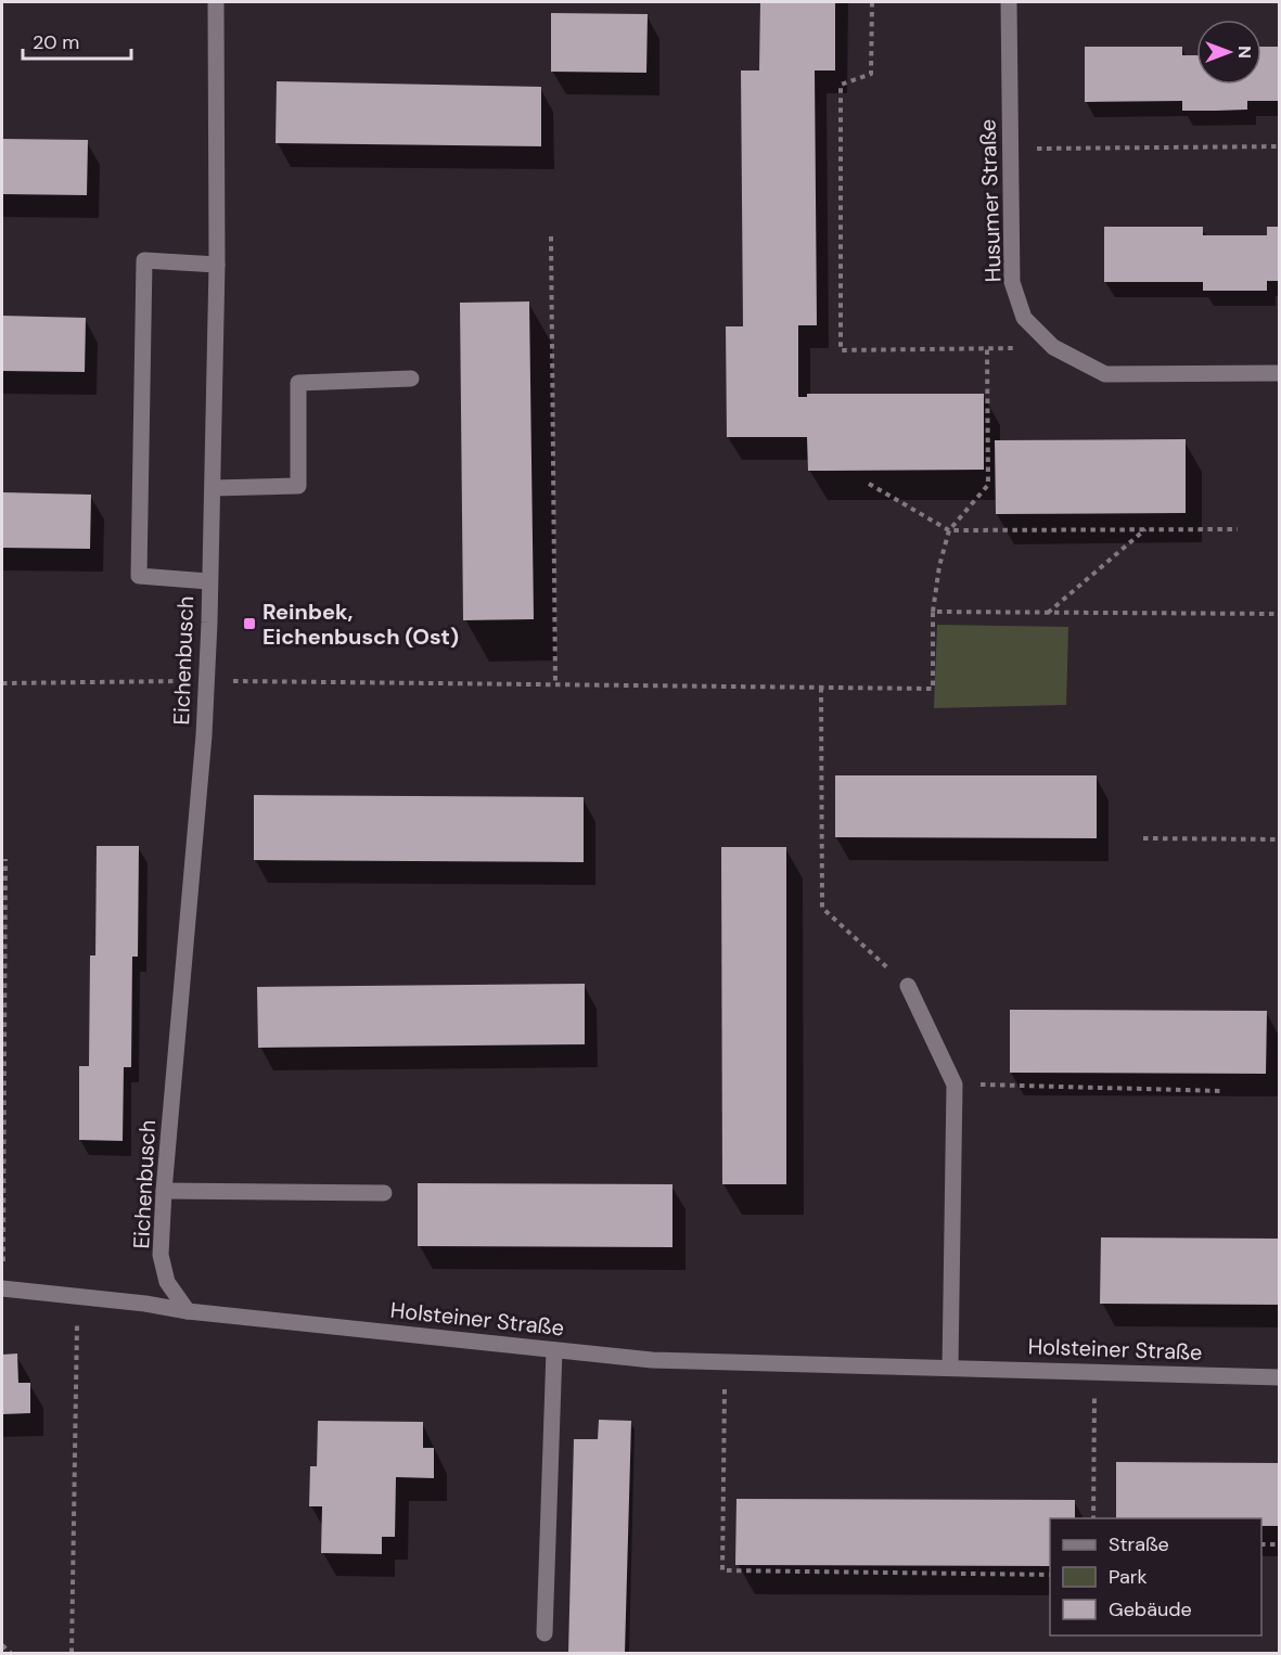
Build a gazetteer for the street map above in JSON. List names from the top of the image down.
{
  "streets": {
    "street": ["Husumer Straße", "Eichenbusch", "Holsteiner Straße"]
  },
  "crossings": [
    ["Eichenbusch", "Holsteiner Straße"]
  ],
  "places": {
    "transit": ["Reinbek, Eichenbusch (Ost)"]
  },
  "legend": ["Straße", "Park", "Gebäude"],
  "scale_bar": "20 m",
  "north": "right"
}
